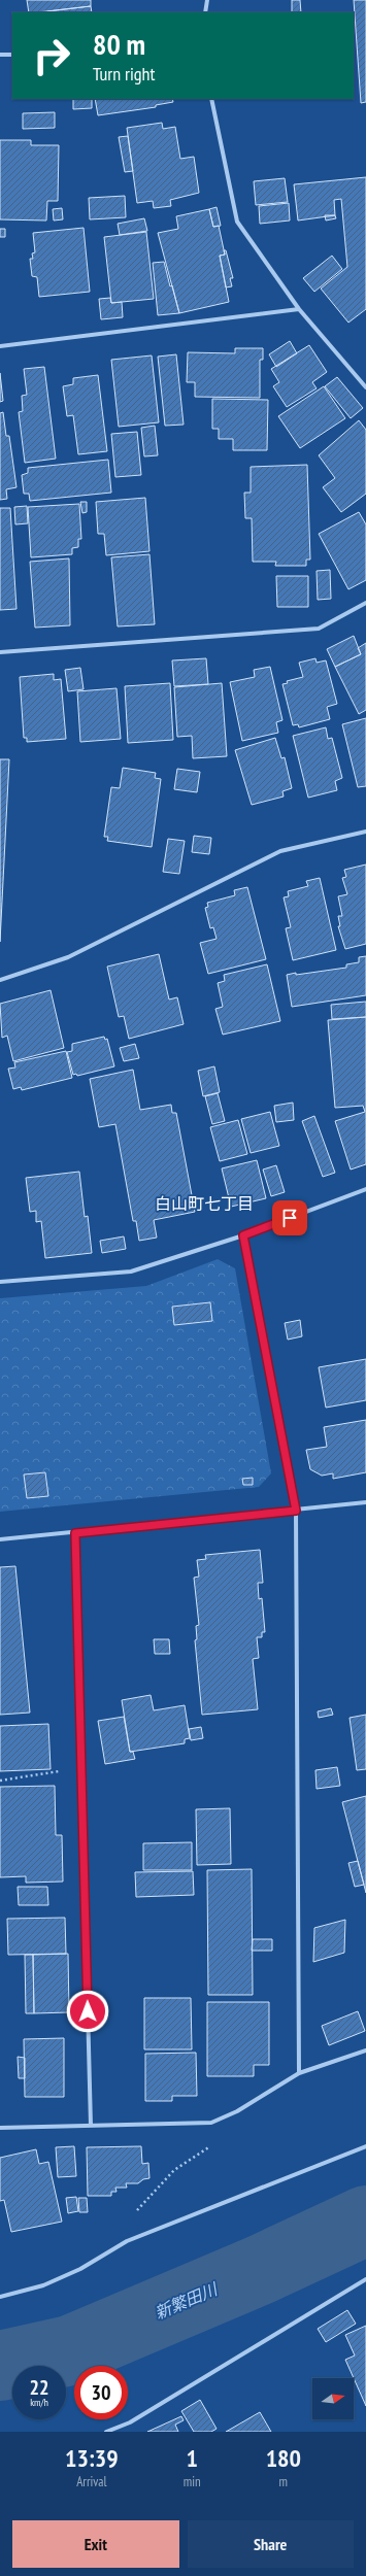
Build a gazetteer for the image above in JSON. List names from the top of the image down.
{
  "districts": ["白山町七丁目"],
  "water": ["新繁田川"],
  "north": "right",
  "page": {
    "turn": ["80 m", "Turn right"],
    "speed": "22 km/h",
    "limit": "30",
    "eta": [
      "13:39",
      "Arrival",
      "1",
      "min",
      "180",
      "m"
    ],
    "buttons": ["Exit", "Share"]
  }
}
